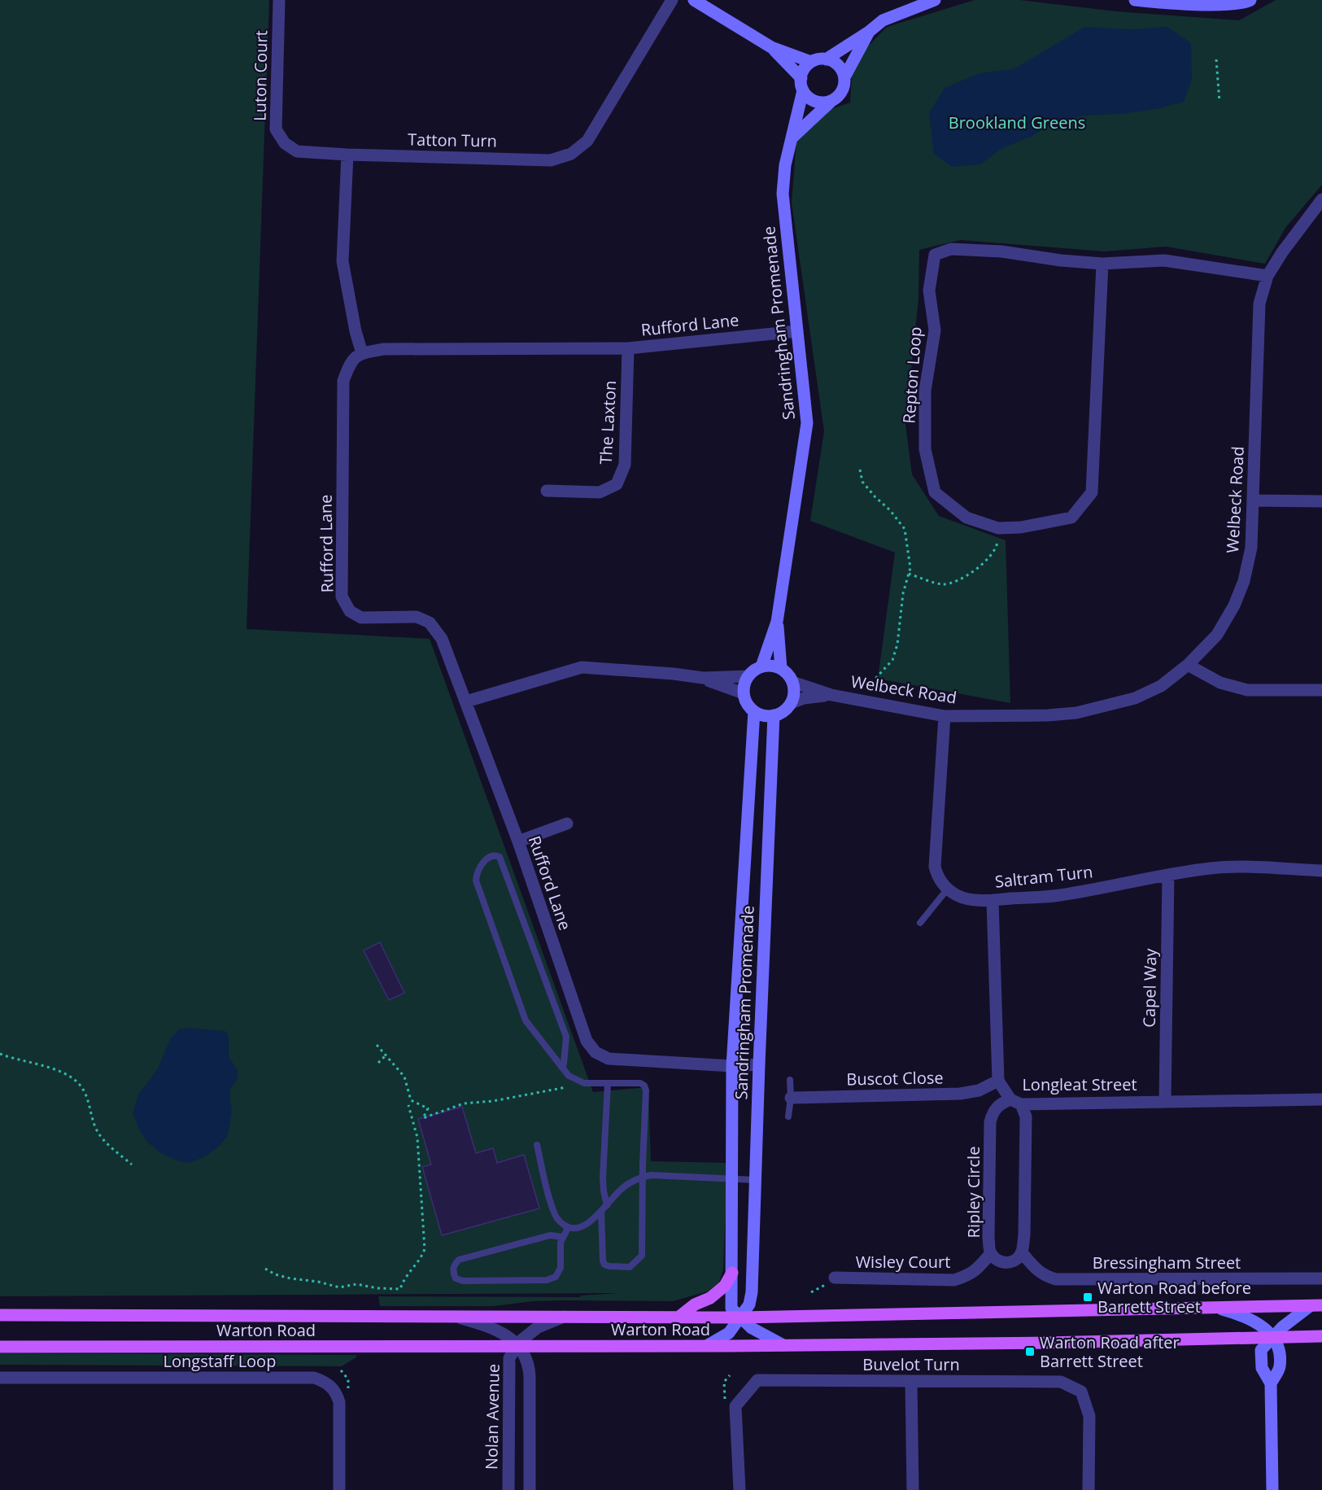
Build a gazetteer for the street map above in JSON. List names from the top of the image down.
{
  "streets": {
    "main road": ["Warton Road"],
    "street": [
      "Luton Court",
      "Tatton Turn",
      "Sandringham Promenade",
      "Rufford Lane",
      "Repton Loop",
      "The Laxton",
      "Welbeck Road",
      "Saltram Turn",
      "Capel Way",
      "Buscot Close",
      "Longleat Street",
      "Ripley Circle",
      "Wisley Court",
      "Bressingham Street",
      "Longstaff Loop",
      "Buvelot Turn",
      "Nolan Avenue"
    ]
  },
  "crossings": [
    ["Luton Court", "Tatton Turn"],
    ["Sandringham Promenade", "Rufford Lane"],
    ["Sandringham Promenade", "Welbeck Road"],
    ["Sandringham Promenade", "Warton Road"],
    ["Rufford Lane", "The Laxton"],
    ["Repton Loop", "Welbeck Road"],
    ["Saltram Turn", "Capel Way"],
    ["Capel Way", "Longleat Street"],
    ["Buscot Close", "Longleat Street"],
    ["Longleat Street", "Ripley Circle"],
    ["Ripley Circle", "Wisley Court"],
    ["Ripley Circle", "Bressingham Street"],
    ["Warton Road", "Nolan Avenue"]
  ],
  "parks": ["Brookland Greens"],
  "places": {
    "transit": ["Warton Road before Barrett Street", "Warton Road after Barrett Street"]
  }
}
